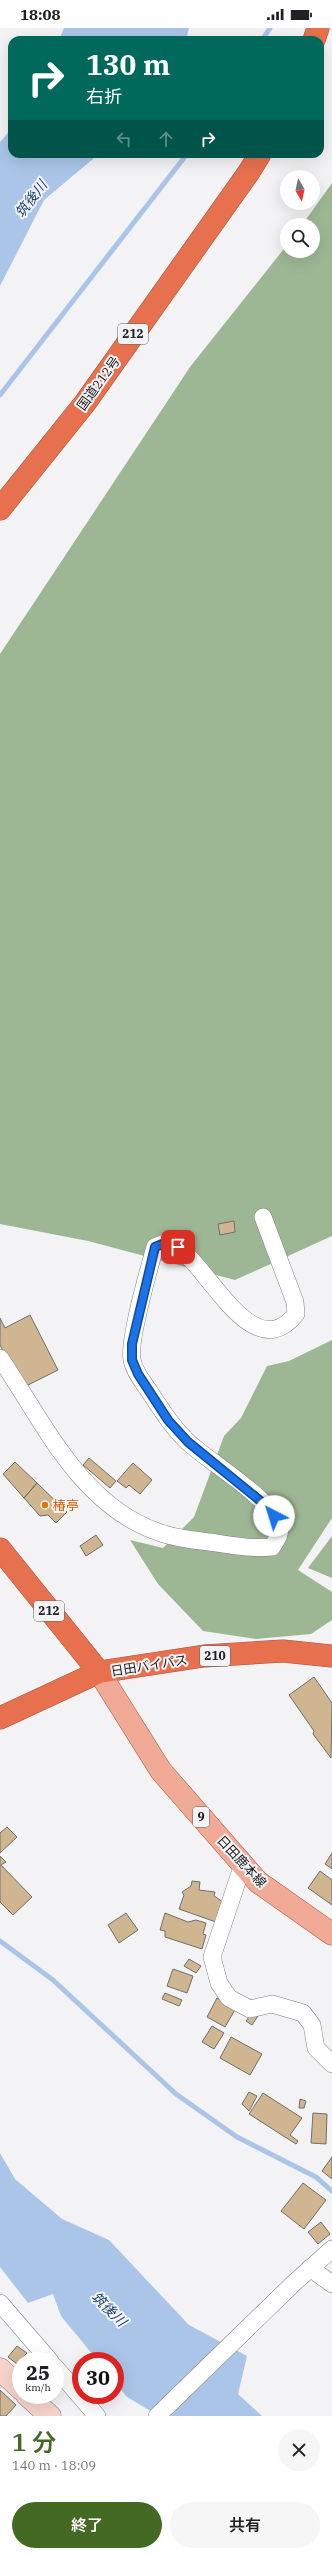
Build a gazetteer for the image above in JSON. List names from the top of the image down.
{
  "streets": {
    "highway": [
      "212",
      "国道212号",
      "210",
      "日田バイパス"
    ],
    "main road": ["9", "日田鹿本線"]
  },
  "crossings": [
    ["212", "日田バイパス"],
    ["212", "日田鹿本線"],
    ["日田バイパス", "日田鹿本線"]
  ],
  "water": ["筑後川"],
  "places": ["椿亭"],
  "north": "bottom",
  "page": {
    "status": "18:08",
    "turn": ["130 m", "右折"],
    "speed": "25 km/h",
    "limit": "30",
    "heading": ["1 分", "140 m · 18:09"],
    "buttons": ["終了", "共有"]
  }
}
